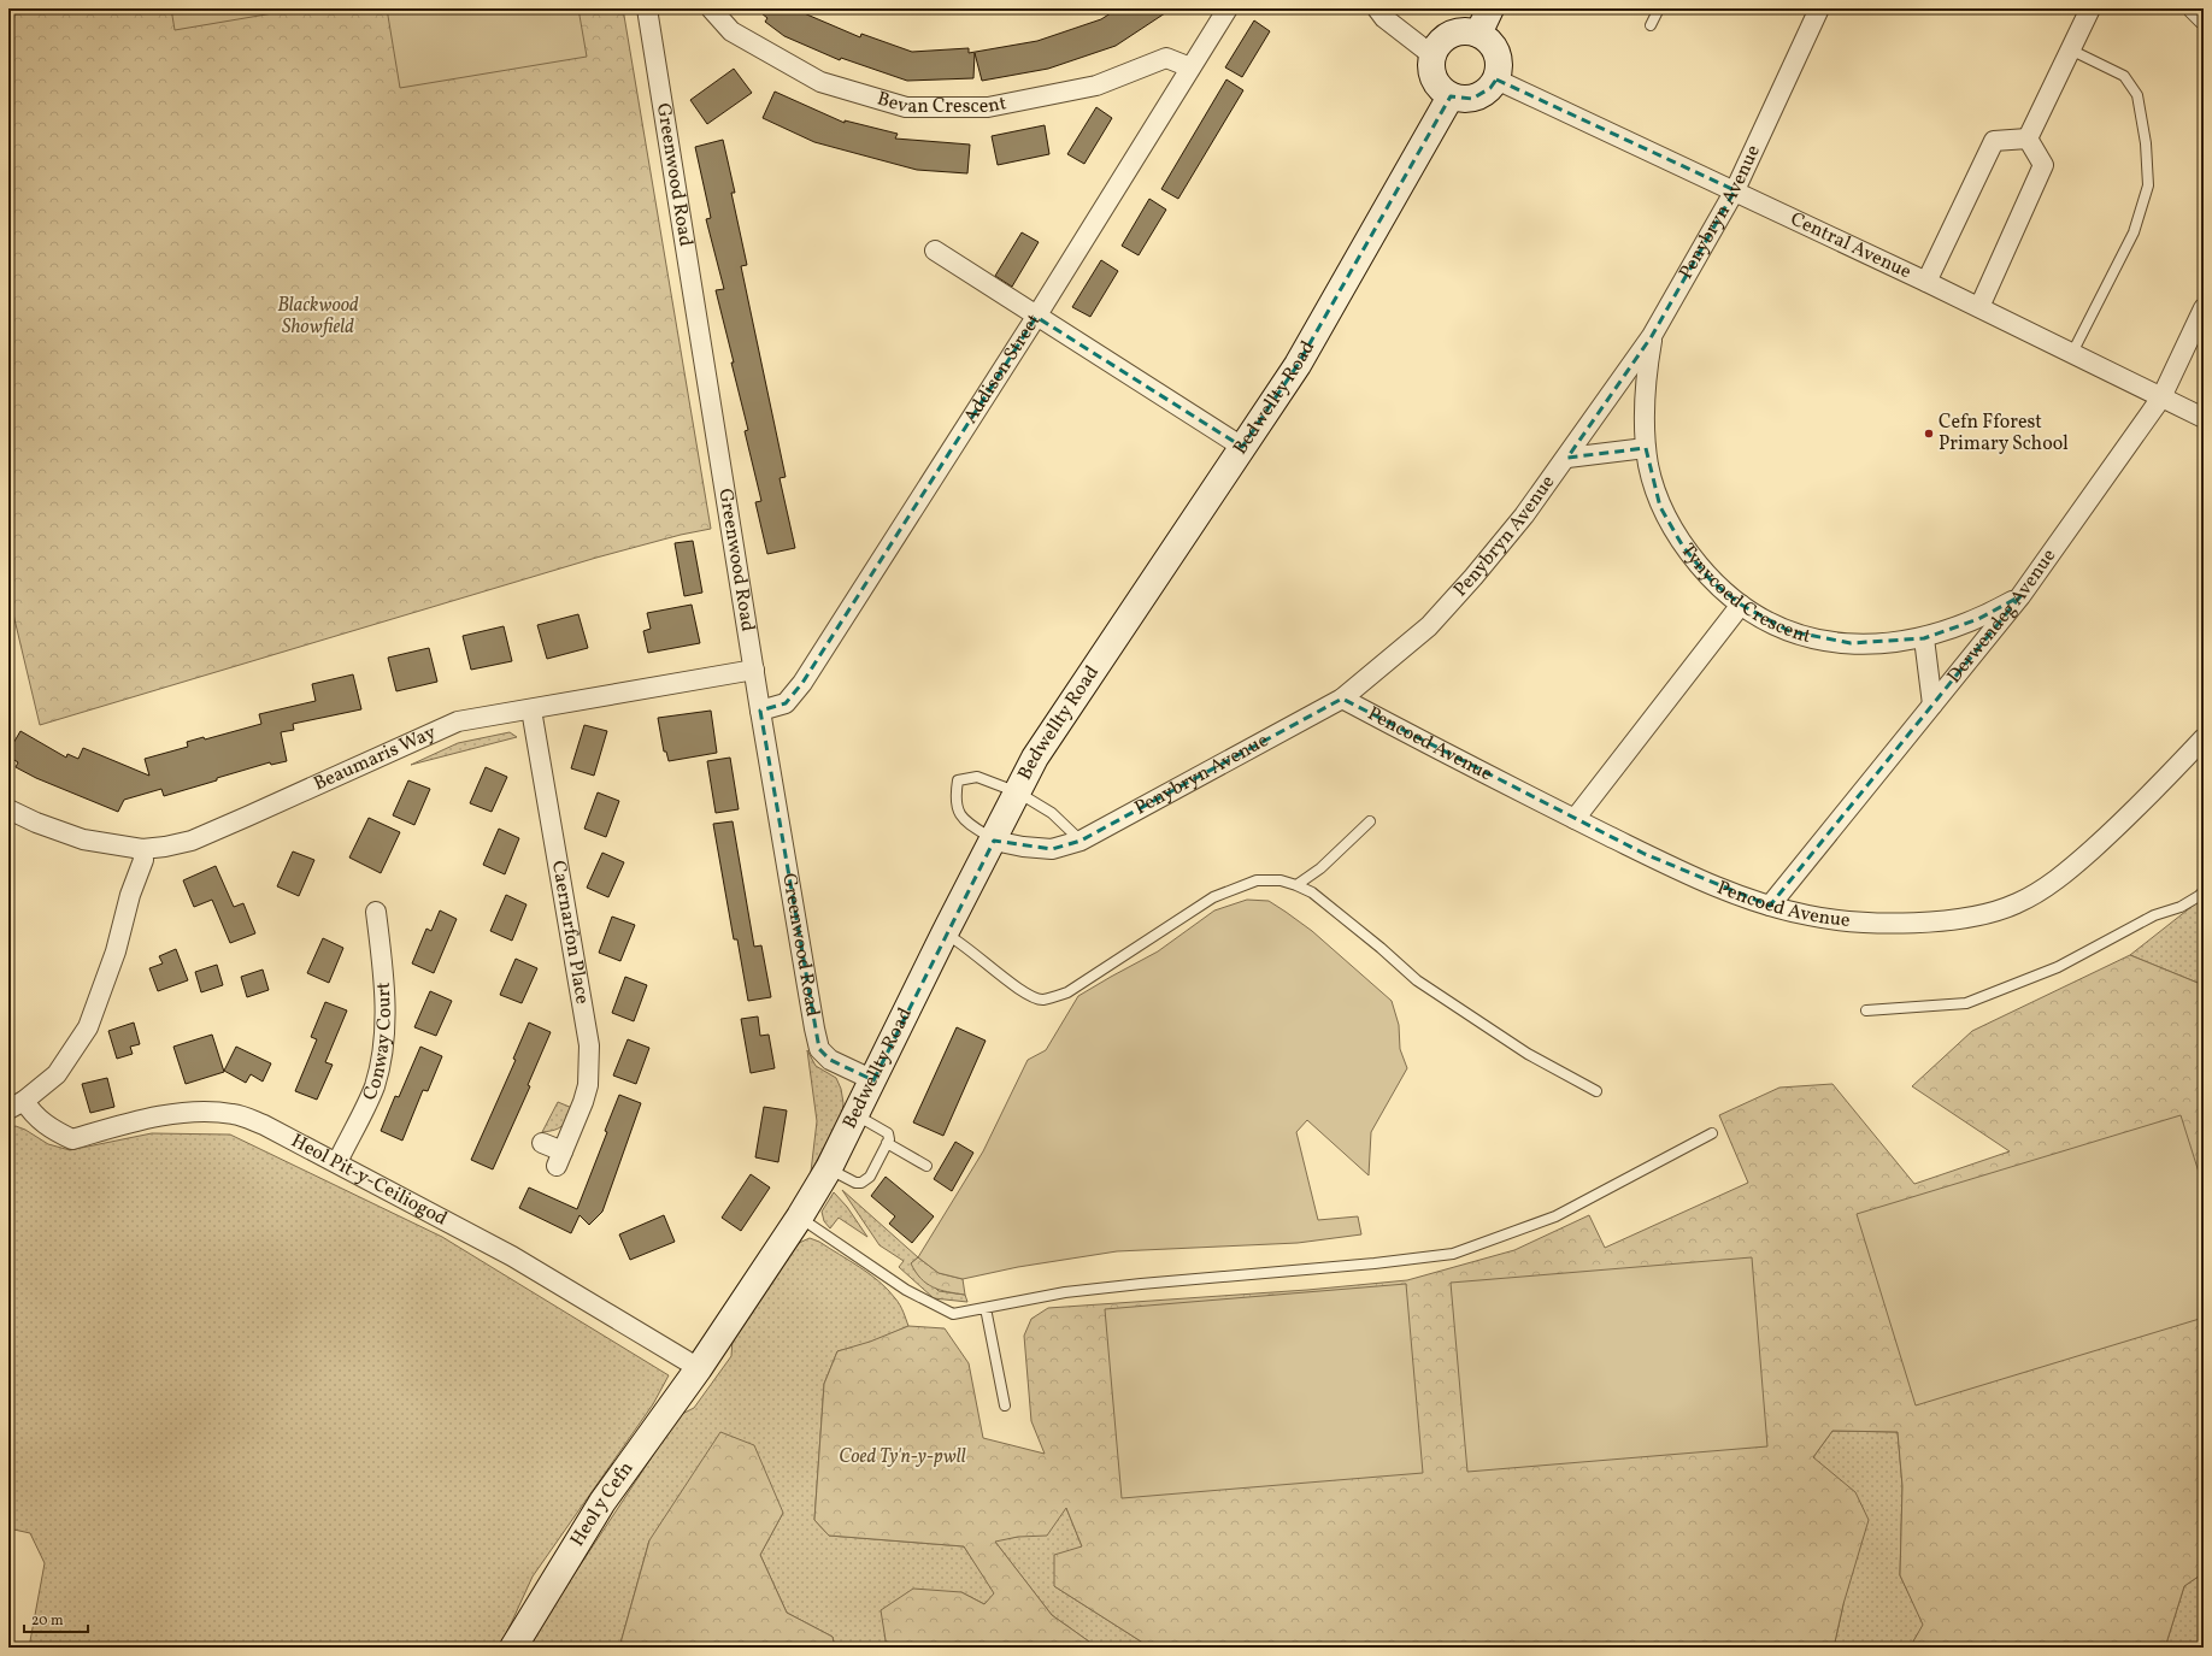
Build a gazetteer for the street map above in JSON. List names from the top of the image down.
{
  "streets": {
    "street": [
      "Bevan Crescent",
      "Greenwood Road",
      "Penybryn Avenue",
      "Central Avenue",
      "Addison Street",
      "Bedwellty Road",
      "Tynycoed Crescent",
      "Derwendeg Avenue",
      "Pencoed Avenue",
      "Beaumaris Way",
      "Caernarfon Place",
      "Conway Court",
      "Heol Pit-y-Ceiliogod",
      "Heol y Cefn"
    ]
  },
  "crossings": [
    ["Bevan Crescent", "Addison Street"],
    ["Greenwood Road", "Addison Street"],
    ["Greenwood Road", "Bedwellty Road"],
    ["Greenwood Road", "Beaumaris Way"],
    ["Penybryn Avenue", "Central Avenue"],
    ["Penybryn Avenue", "Bedwellty Road"],
    ["Penybryn Avenue", "Tynycoed Crescent"],
    ["Penybryn Avenue", "Pencoed Avenue"],
    ["Central Avenue", "Bedwellty Road"],
    ["Central Avenue", "Derwendeg Avenue"],
    ["Bedwellty Road", "Heol Pit-y-Ceiliogod"],
    ["Bedwellty Road", "Heol y Cefn"],
    ["Tynycoed Crescent", "Derwendeg Avenue"],
    ["Derwendeg Avenue", "Pencoed Avenue"],
    ["Beaumaris Way", "Caernarfon Place"],
    ["Beaumaris Way", "Heol Pit-y-Ceiliogod"],
    ["Conway Court", "Heol Pit-y-Ceiliogod"],
    ["Heol Pit-y-Ceiliogod", "Heol y Cefn"]
  ],
  "parks": ["Blackwood Showfield", "Coed Ty'n-y-pwll"],
  "places": ["Cefn Fforest Primary School"],
  "scale_bar": "20 m"
}
